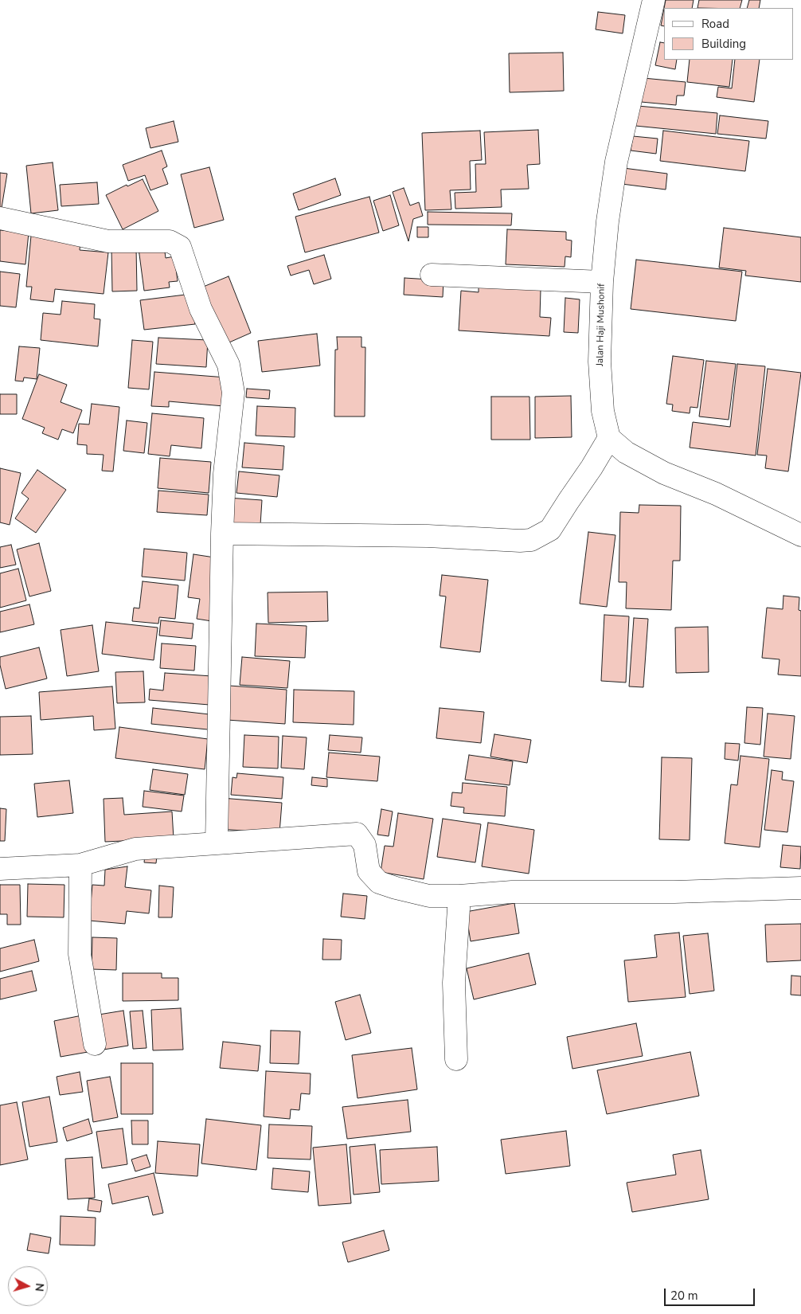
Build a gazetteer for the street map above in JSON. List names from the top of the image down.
{
  "streets": {
    "street": ["Jalan Haji Mushonif"]
  },
  "legend": ["Road", "Building"],
  "scale_bar": "20 m",
  "north": "right"
}
